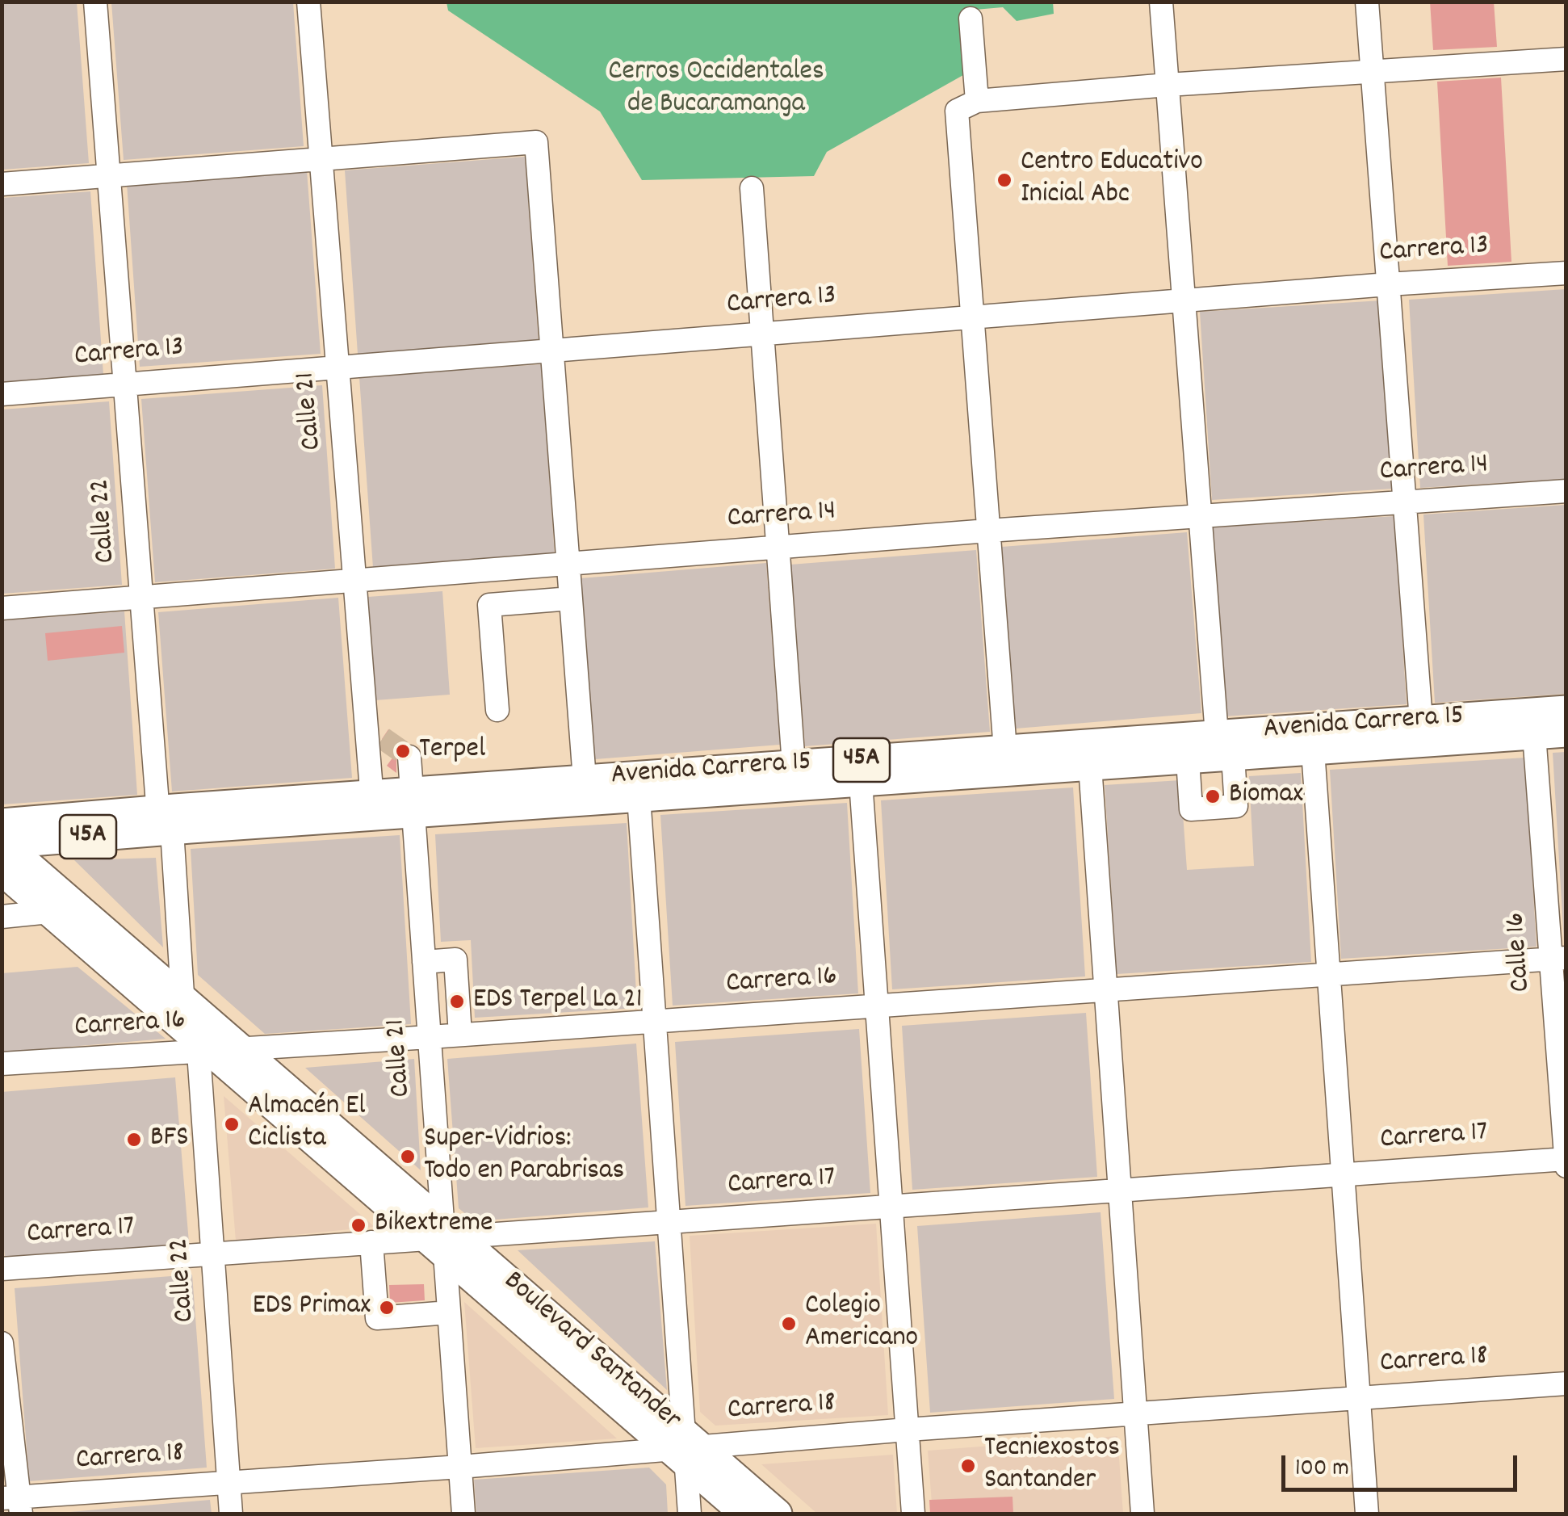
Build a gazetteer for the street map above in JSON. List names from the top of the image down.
{
  "streets": {
    "main road": ["Avenida Carrera 15", "45A", "Boulevard Santander"],
    "street": [
      "Carrera 13",
      "Calle 21",
      "Carrera 14",
      "Calle 22",
      "Calle 16",
      "Carrera 16",
      "Carrera 17",
      "Carrera 18"
    ]
  },
  "crossings": [
    ["Carrera 13", "Calle 21"],
    ["Carrera 13", "Calle 22"],
    ["Calle 21", "Carrera 14"],
    ["Calle 21", "Avenida Carrera 15"],
    ["Calle 21", "Carrera 16"],
    ["Calle 21", "Carrera 17"],
    ["Calle 21", "Boulevard Santander"],
    ["Calle 21", "Carrera 18"],
    ["Carrera 14", "Calle 22"],
    ["Calle 22", "Avenida Carrera 15"],
    ["Calle 22", "Carrera 16"],
    ["Calle 22", "Carrera 17"],
    ["Calle 22", "Boulevard Santander"],
    ["Calle 22", "Carrera 18"],
    ["Avenida Carrera 15", "Calle 16"],
    ["Avenida Carrera 15", "Boulevard Santander"],
    ["Calle 16", "Carrera 16"],
    ["Calle 16", "Carrera 17"],
    ["Carrera 16", "Boulevard Santander"],
    ["Carrera 17", "Boulevard Santander"],
    ["Boulevard Santander", "Carrera 18"]
  ],
  "parks": ["Cerros Occidentales de Bucaramanga"],
  "places": [
    "Centro Educativo Inicial Abc",
    "Terpel",
    "Biomax",
    "EDS Terpel La 21",
    "Almacén El Ciclista",
    "BFS",
    "Super-Vidrios: Todo en Parabrisas",
    "Bikextreme",
    "EDS Primax",
    "Colegio Americano",
    "Tecniexostos Santander"
  ],
  "scale_bar": "100 m"
}
